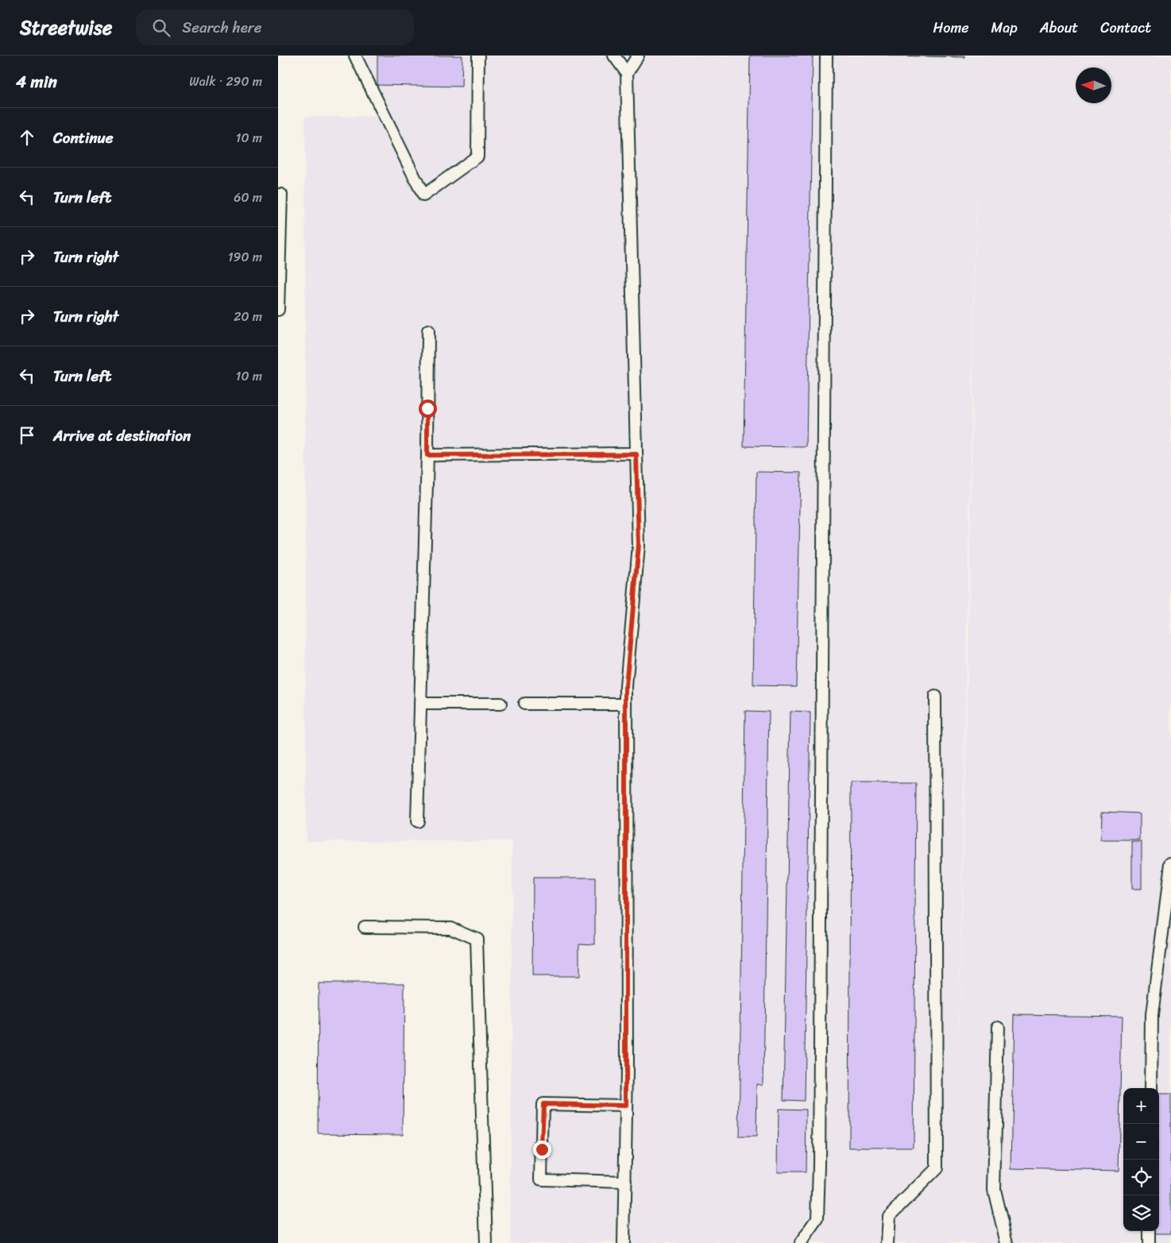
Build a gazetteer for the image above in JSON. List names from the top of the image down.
{
  "north": "left",
  "page": {
    "header": "Streetwise",
    "search": "Search here",
    "nav": [
      "Home",
      "Map",
      "About",
      "Contact"
    ],
    "heading": ["4 min", "Walk · 290 m"],
    "list": [
      ["Continue", "10 m"],
      ["Turn left", "60 m"],
      ["Turn right", "190 m"],
      ["Turn right", "20 m"],
      ["Turn left", "10 m"],
      "Arrive at destination"
    ],
    "map_buttons": ["+", "−"]
  }
}
